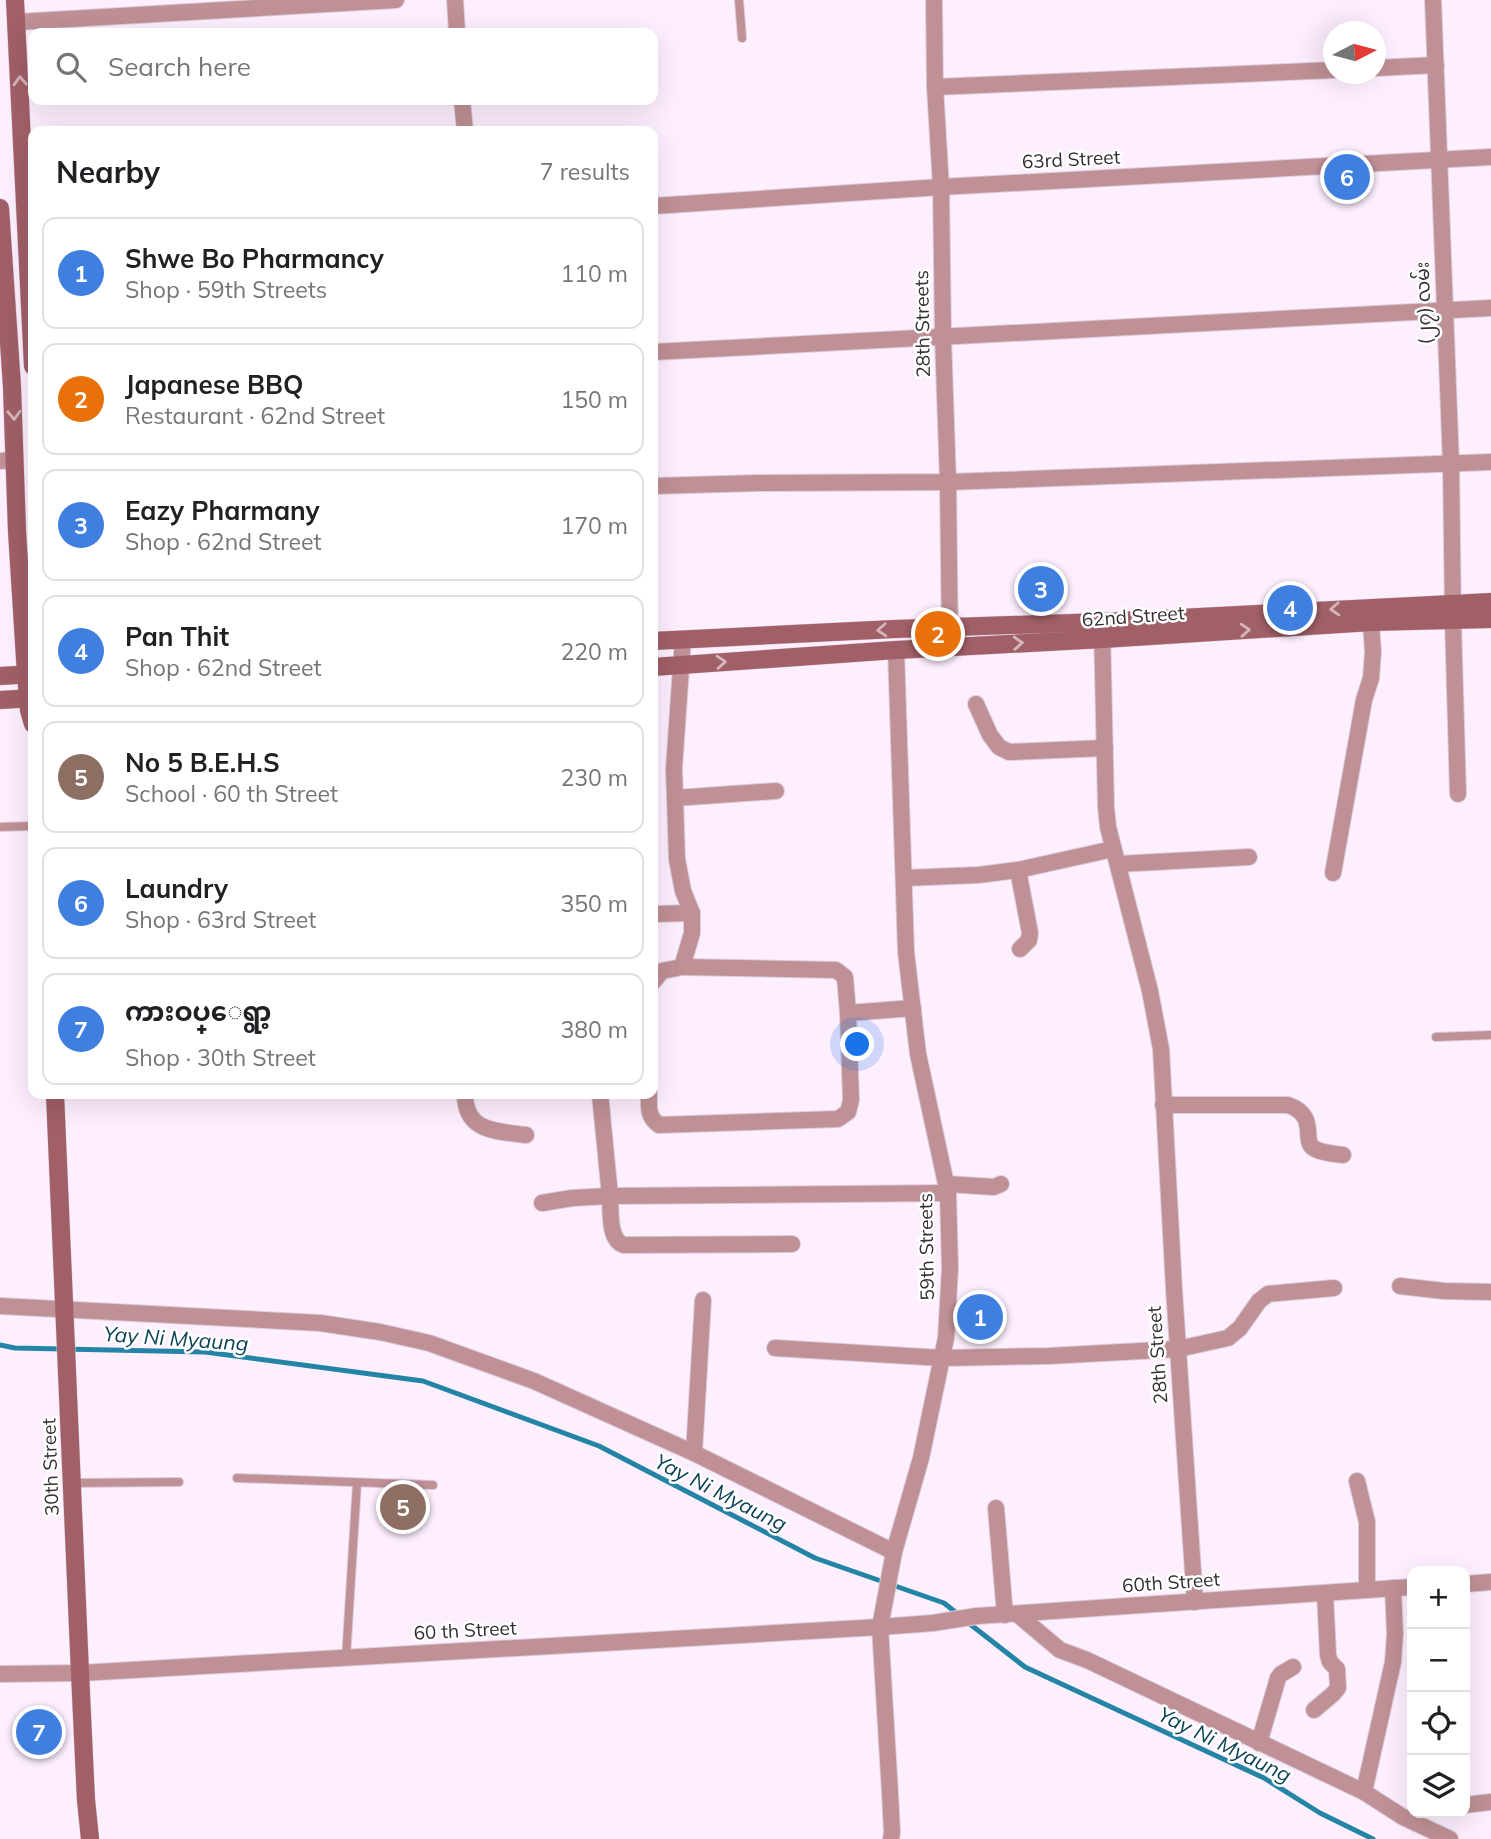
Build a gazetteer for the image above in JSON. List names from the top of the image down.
{
  "streets": {
    "main road": ["62nd Street", "30th Street"],
    "street": [
      "63rd Street",
      "(၂၇) လမ်း",
      "28th Streets",
      "59th Streets",
      "28th Street",
      "60th Street",
      "60 th Street"
    ]
  },
  "crossings": [
    ["63rd Street", "(၂၇) လမ်း"],
    ["63rd Street", "28th Streets"],
    ["(၂၇) လမ်း", "62nd Street"],
    ["28th Streets", "62nd Street"],
    ["62nd Street", "59th Streets"],
    ["62nd Street", "28th Street"],
    ["59th Streets", "60 th Street"],
    ["28th Street", "60th Street"],
    ["30th Street", "60 th Street"],
    ["60th Street", "60 th Street"]
  ],
  "water": ["Yay Ni Myaung"],
  "north": "right",
  "page": {
    "search": "Search here",
    "heading": ["Nearby", "7 results"],
    "pins": [
      "6",
      "3",
      "4",
      "2",
      "1",
      "5",
      "7"
    ],
    "list": [
      {
        "mark": "1",
        "name": "Shwe Bo Pharmancy",
        "note": "Shop · 59th Streets",
        "value": "110 m"
      },
      {
        "mark": "2",
        "name": "Japanese BBQ",
        "note": "Restaurant · 62nd Street",
        "value": "150 m"
      },
      {
        "mark": "3",
        "name": "Eazy Pharmany",
        "note": "Shop · 62nd Street",
        "value": "170 m"
      },
      {
        "mark": "4",
        "name": "Pan Thit",
        "note": "Shop · 62nd Street",
        "value": "220 m"
      },
      {
        "mark": "5",
        "name": "No 5 B.E.H.S",
        "note": "School · 60 th Street",
        "value": "230 m"
      },
      {
        "mark": "6",
        "name": "Laundry",
        "note": "Shop · 63rd Street",
        "value": "350 m"
      },
      {
        "mark": "7",
        "name": "ကားဝပ္ေရွာ့",
        "note": "Shop · 30th Street",
        "value": "380 m"
      }
    ],
    "map_buttons": ["+", "−"]
  }
}
